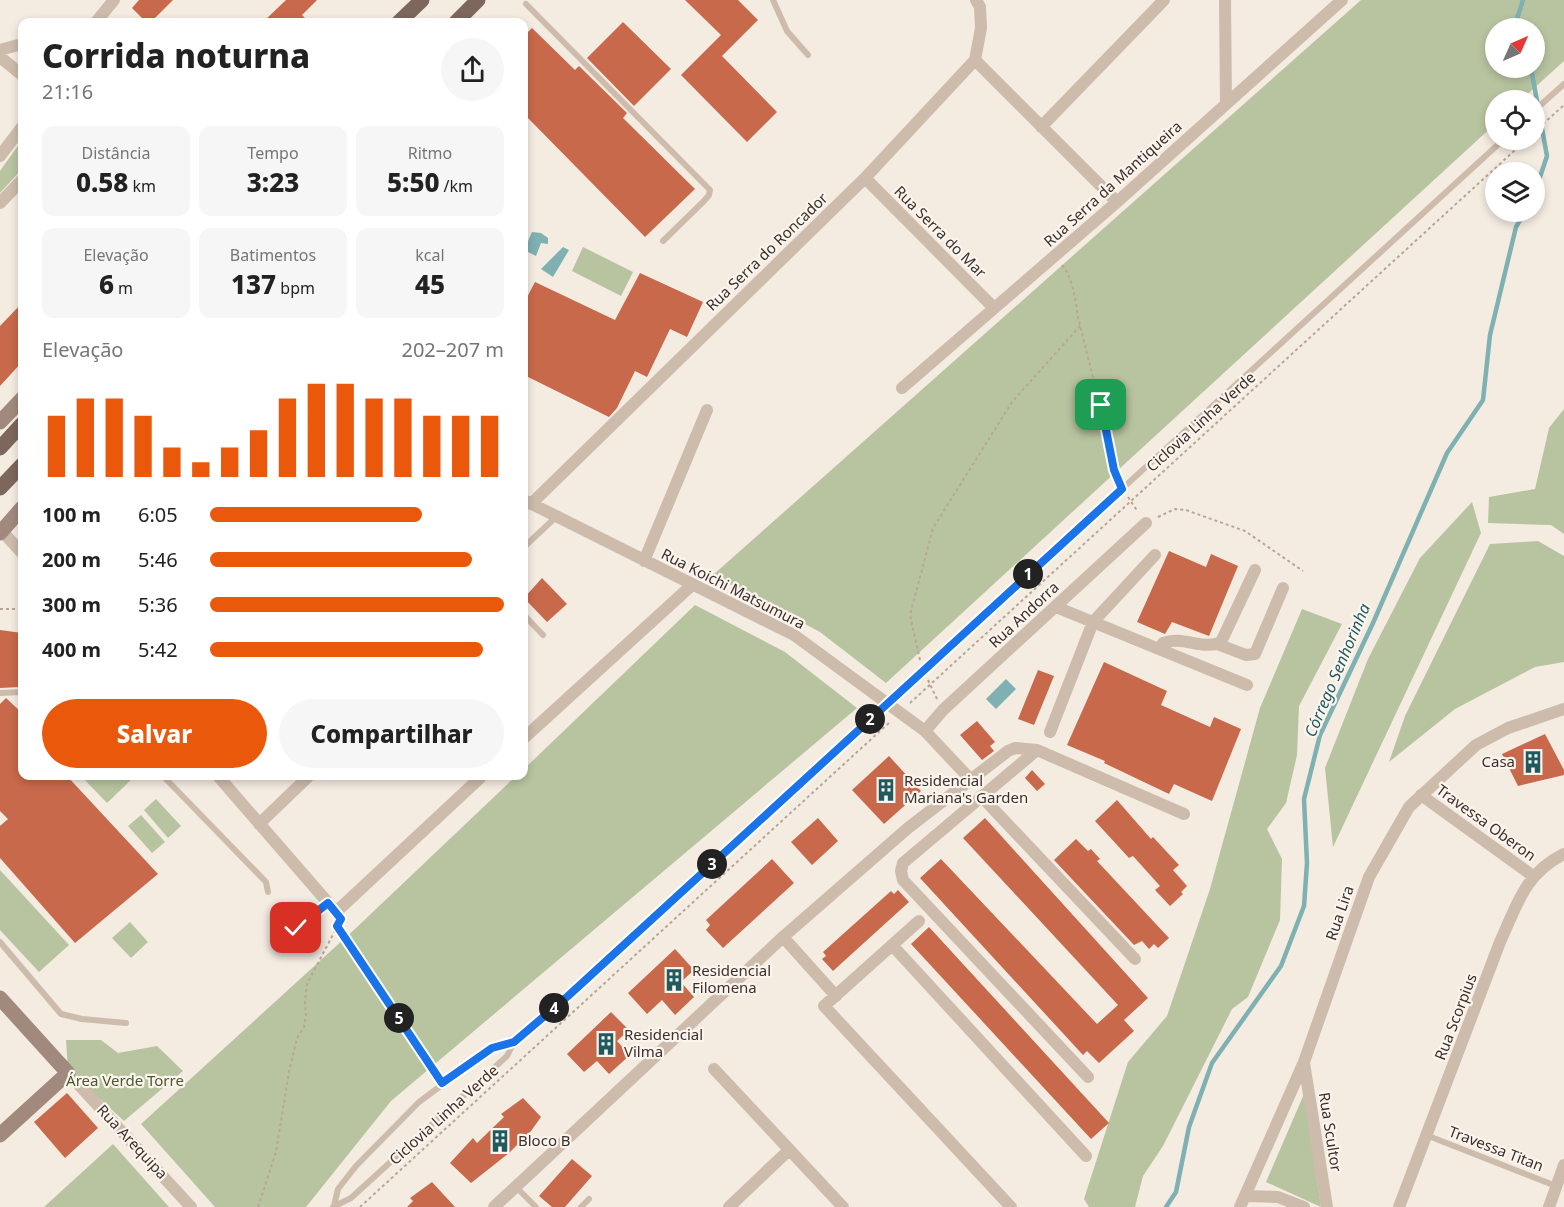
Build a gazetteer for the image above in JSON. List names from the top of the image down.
{
  "streets": {
    "street": [
      "Rua Serra da Mantiqueira",
      "Rua Serra do Mar",
      "Rua Serra do Roncador",
      "Rua Koichi Matsumura",
      "Rua Andorra",
      "Travessa Oberon",
      "Rua Lira",
      "Rua Scorpius",
      "Rua Scultor",
      "Rua Arequipa"
    ],
    "lane": ["Travessa Titan"],
    "path": ["Ciclovia Linha Verde"]
  },
  "crossings": [
    ["Rua Serra da Mantiqueira", "Rua Serra do Mar"],
    ["Rua Serra do Mar", "Rua Serra do Roncador"],
    ["Ciclovia Linha Verde", "Rua Koichi Matsumura"],
    ["Rua Koichi Matsumura", "Rua Andorra"],
    ["Travessa Oberon", "Rua Lira"],
    ["Travessa Oberon", "Rua Scorpius"],
    ["Rua Lira", "Rua Scultor"],
    ["Rua Scorpius", "Travessa Titan"]
  ],
  "water": ["Córrego Senhorinha"],
  "parks": ["Área Verde Torre"],
  "places": {
    "building": [
      "Casa",
      "Residencial Mariana's Garden",
      "Residencial Filomena",
      "Residencial Vilma",
      "Bloco B"
    ]
  },
  "north": "top right",
  "page": {
    "heading": ["Corrida noturna", "21:16"],
    "stats": [
      ["Distância", "0.58 km"],
      ["Tempo", "3:23"],
      ["Ritmo", "5:50 /km"],
      ["Elevação", "6 m"],
      ["Batimentos", "137 bpm"],
      ["kcal", "45"]
    ],
    "chart": ["Elevação", "202–207 m"],
    "list": [
      {
        "name": "100 m",
        "note": "6:05"
      },
      {
        "name": "200 m",
        "note": "5:46"
      },
      {
        "name": "300 m",
        "note": "5:36"
      },
      {
        "name": "400 m",
        "note": "5:42"
      }
    ],
    "pins": [
      "1",
      "2",
      "3",
      "4",
      "5"
    ],
    "buttons": ["Salvar", "Compartilhar"]
  }
}
